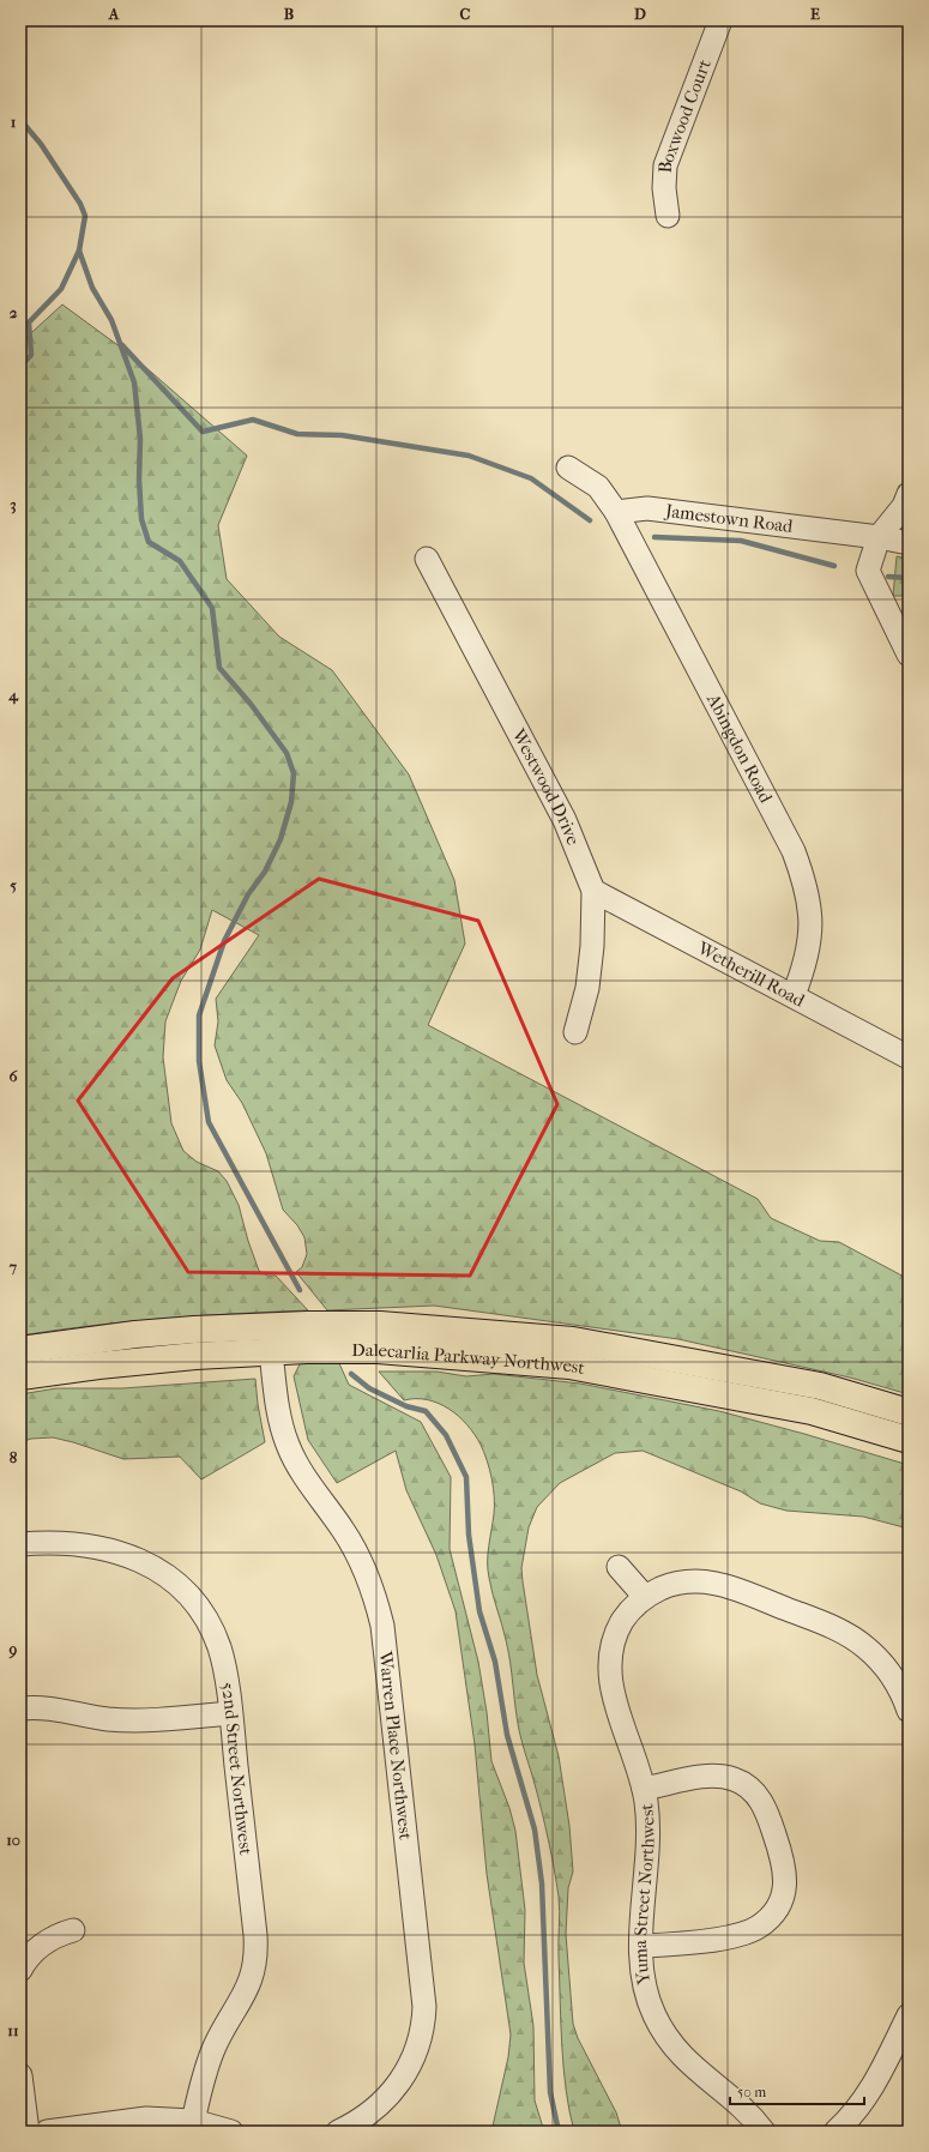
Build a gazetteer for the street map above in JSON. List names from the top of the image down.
{
  "streets": {
    "main road": ["Dalecarlia Parkway Northwest"],
    "street": [
      "Boxwood Court",
      "Jamestown Road",
      "Abingdon Road",
      "Westwood Drive",
      "Wetherill Road",
      "Warren Place Northwest",
      "52nd Street Northwest",
      "Yuma Street Northwest"
    ]
  },
  "crossings": [
    ["Jamestown Road", "Abingdon Road"],
    ["Abingdon Road", "Wetherill Road"],
    ["Westwood Drive", "Wetherill Road"],
    ["Dalecarlia Parkway Northwest", "Warren Place Northwest"]
  ],
  "scale_bar": "50 m",
  "grid": {
    "columns": [
      "A",
      "B",
      "C",
      "D",
      "E"
    ],
    "rows": [
      "1",
      "2",
      "3",
      "4",
      "5",
      "6",
      "7",
      "8",
      "9",
      "10",
      "11"
    ]
  }
}
